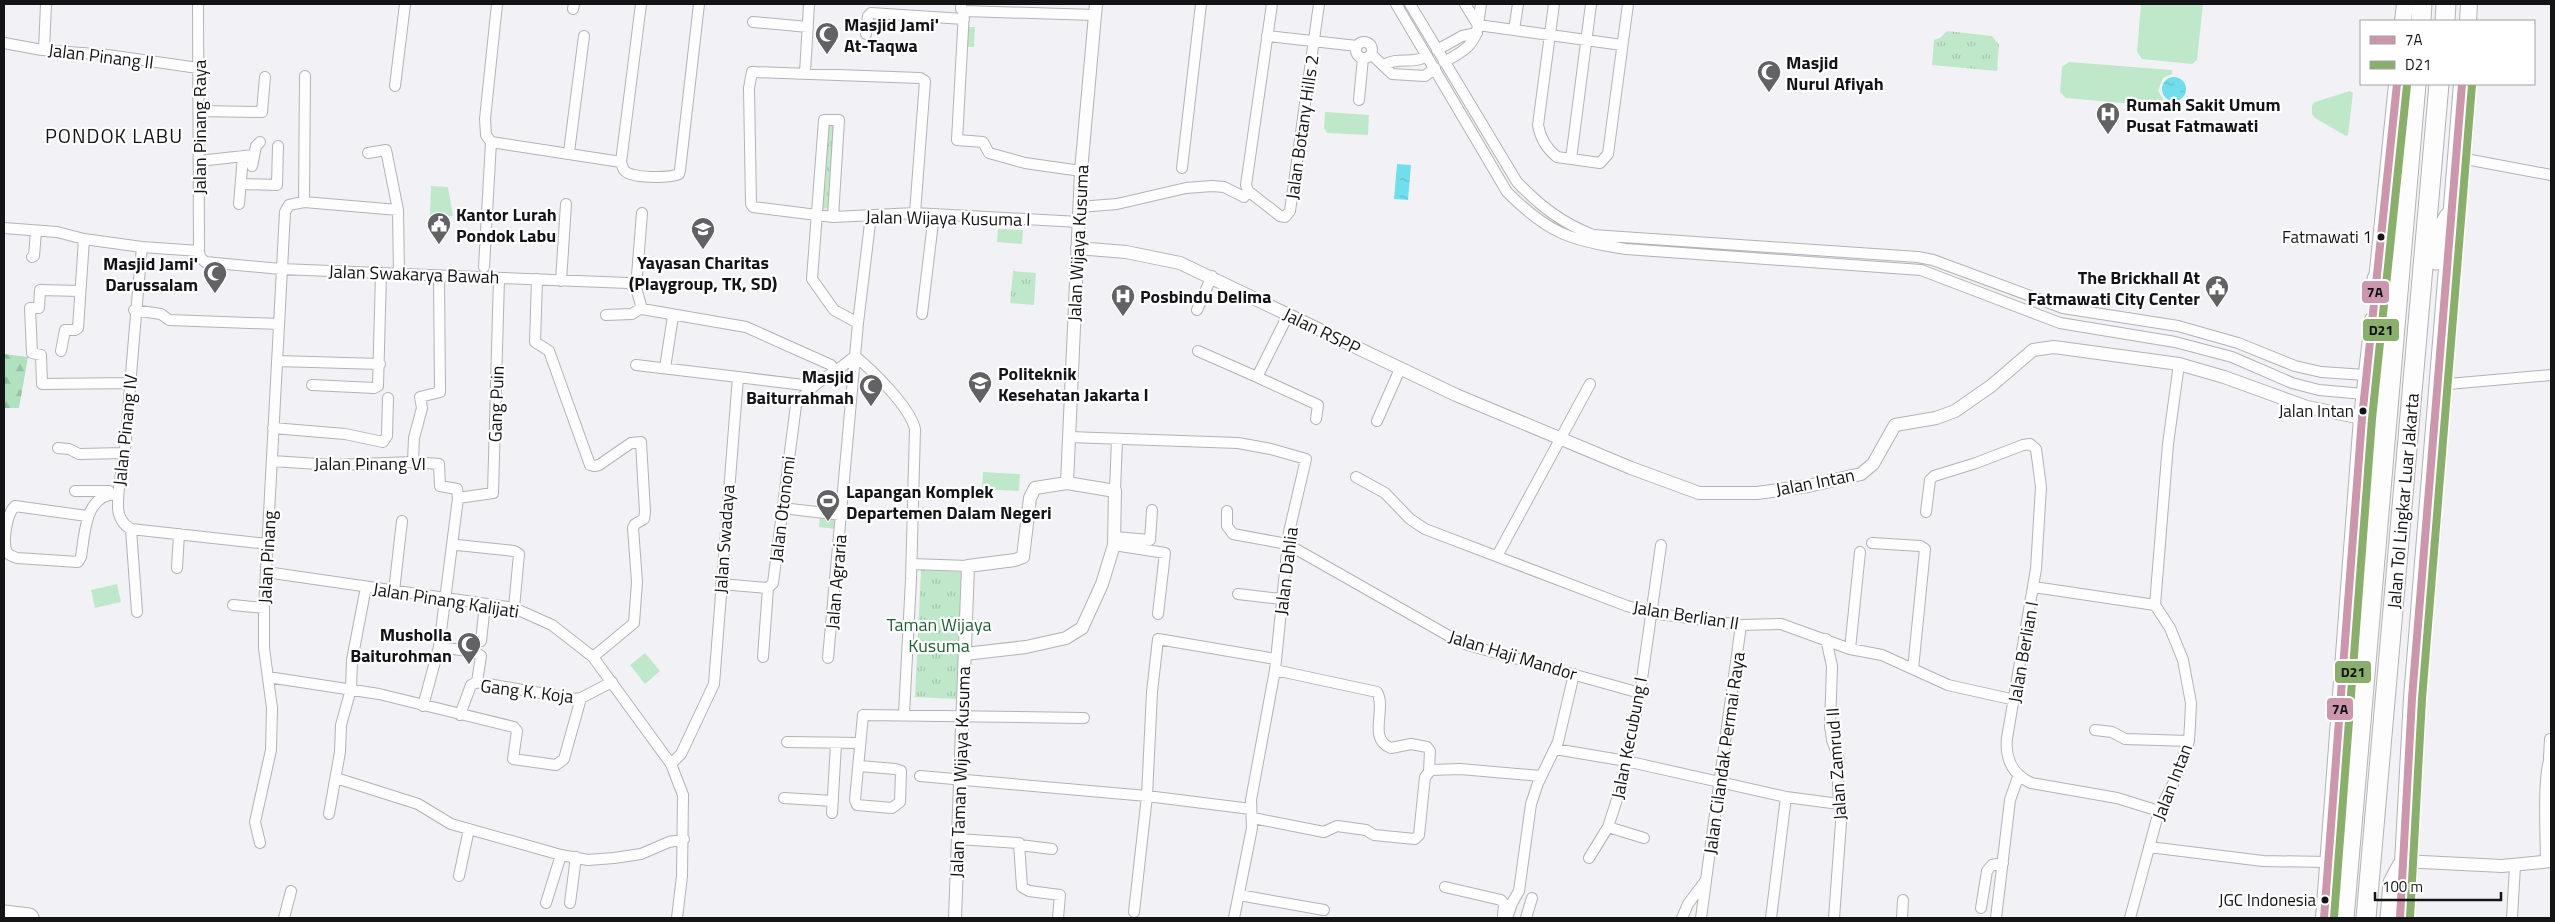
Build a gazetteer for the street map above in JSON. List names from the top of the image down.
{
  "streets": {
    "highway": ["Jalan Tol Lingkar Luar Jakarta"],
    "street": [
      "Jalan Pinang II",
      "Jalan Pinang Raya",
      "Jalan Botany Hills 2",
      "Jalan Wijaya Kusuma I",
      "Jalan Wijaya Kusuma",
      "Jalan Swakarya Bawah",
      "Jalan RSPP",
      "Gang Puin",
      "Jalan Pinang IV",
      "Jalan Pinang VI",
      "Jalan Intan",
      "Jalan Otonomi",
      "Jalan Swadaya",
      "Jalan Pinang",
      "Jalan Dahlia",
      "Jalan Agraria",
      "Jalan Pinang Kalijati",
      "Jalan Berlian II",
      "Jalan Berlian I",
      "Jalan Haji Mandor",
      "Gang K. Koja",
      "Jalan Kecubung I",
      "Jalan Cilandak Permai Raya",
      "Jalan Zamrud II",
      "Jalan Taman Wijaya Kusuma"
    ]
  },
  "crossings": [
    ["Jalan Pinang II", "Jalan Pinang Raya"],
    ["Jalan Pinang Raya", "Jalan Swakarya Bawah"],
    ["Jalan Wijaya Kusuma I", "Jalan Wijaya Kusuma"],
    ["Jalan Wijaya Kusuma I", "Jalan Agraria"],
    ["Jalan Wijaya Kusuma", "Jalan RSPP"],
    ["Jalan Wijaya Kusuma", "Jalan Dahlia"],
    ["Jalan Swakarya Bawah", "Gang Puin"],
    ["Jalan Swakarya Bawah", "Jalan Pinang"],
    ["Jalan RSPP", "Jalan Intan"],
    ["Gang Puin", "Jalan Pinang VI"],
    ["Jalan Pinang VI", "Jalan Pinang"],
    ["Jalan Intan", "Jalan Berlian I"],
    ["Jalan Otonomi", "Jalan Agraria"],
    ["Jalan Swadaya", "Jalan Pinang Kalijati"],
    ["Jalan Pinang", "Jalan Pinang Kalijati"],
    ["Jalan Dahlia", "Jalan Haji Mandor"],
    ["Jalan Pinang Kalijati", "Gang K. Koja"],
    ["Jalan Berlian II", "Jalan Berlian I"],
    ["Jalan Berlian II", "Jalan Kecubung I"],
    ["Jalan Berlian II", "Jalan Cilandak Permai Raya"],
    ["Jalan Berlian II", "Jalan Zamrud II"],
    ["Jalan Haji Mandor", "Jalan Kecubung I"]
  ],
  "districts": ["PONDOK LABU"],
  "parks": ["Taman Wijaya Kusuma"],
  "places": {
    "mosque": [
      "Masjid Jami' At-Taqwa",
      "Masjid Nurul Afiyah",
      "Masjid Jami' Darussalam",
      "Masjid Baiturrahmah",
      "Musholla Baiturohman"
    ],
    "hospital": ["Rumah Sakit Umum Pusat Fatmawati", "Posbindu Delima"],
    "other": ["Fatmawati 1", "Jalan Intan", "JGC Indonesia"],
    "public building": ["Kantor Lurah Pondok Labu", "The Brickhall At Fatmawati City Center"],
    "school or university": ["Yayasan Charitas (Playgroup, TK, SD)", "Politeknik Kesehatan Jakarta I"],
    "sports": ["Lapangan Komplek Departemen Dalam Negeri"]
  },
  "lines": ["transit line 7A", "transit line D21"],
  "legend": ["7A", "D21"],
  "scale_bar": "100 m"
}
